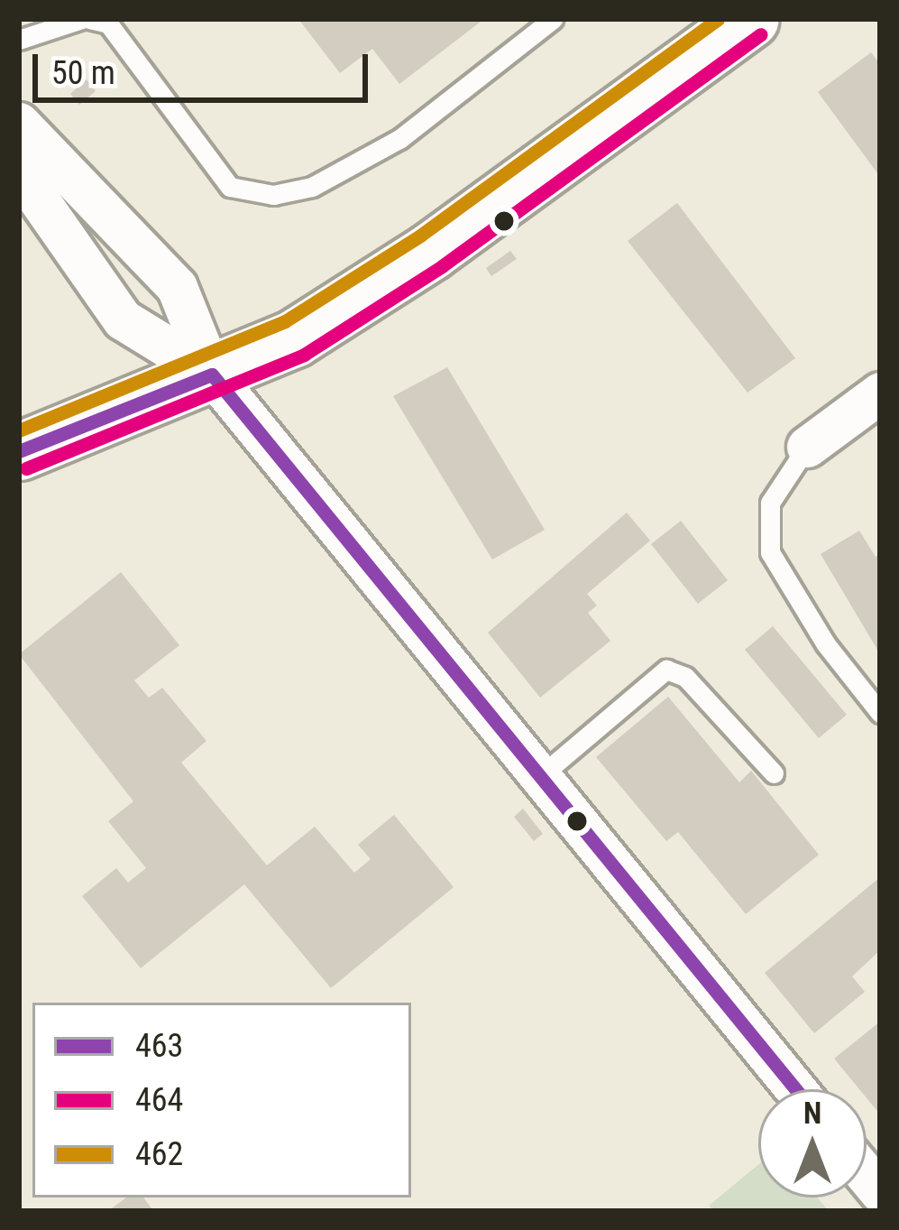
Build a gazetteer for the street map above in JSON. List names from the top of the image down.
{
  "lines": ["transit line 462", "transit line 464", "transit line 463"],
  "legend": ["463", "464", "462"],
  "scale_bar": "50 m",
  "north": "top"
}
